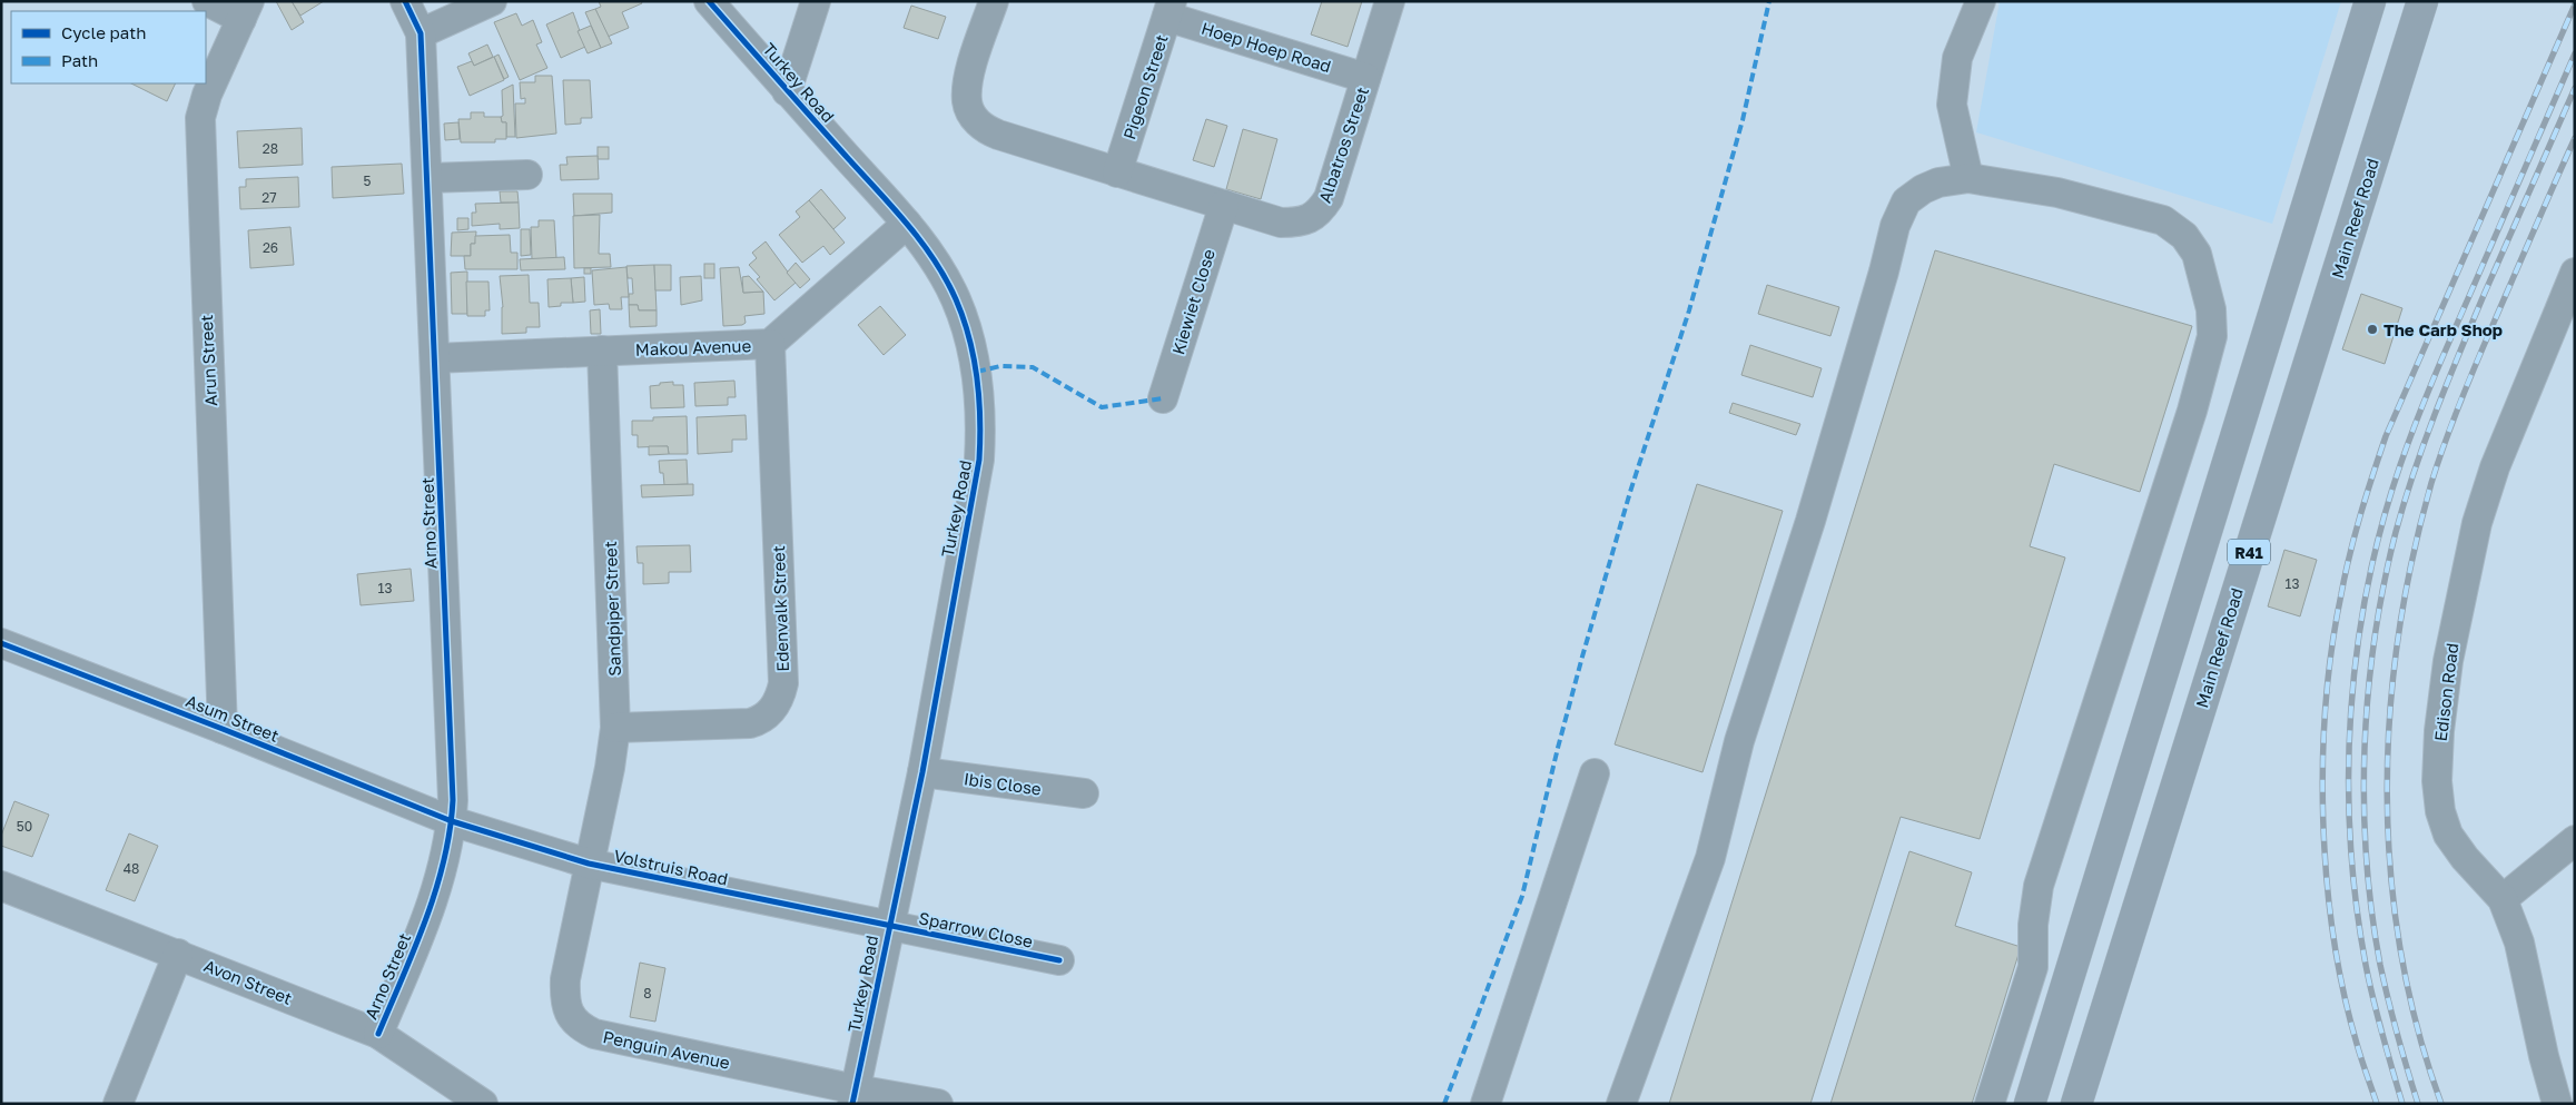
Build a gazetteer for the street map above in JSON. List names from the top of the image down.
{
  "streets": {
    "main road": ["Main Reef Road", "R41"],
    "street": [
      "Hoep Hoep Road",
      "Turkey Road",
      "Pigeon Street",
      "Albatros Street",
      "Kiewiet Close",
      "Makou Avenue",
      "Arun Street",
      "Arno Street",
      "Sandpiper Street",
      "Edenvalk Street",
      "Edison Road",
      "Asum Street",
      "Ibis Close",
      "Volstruis Road",
      "Sparrow Close",
      "Avon Street",
      "Penguin Avenue"
    ]
  },
  "crossings": [
    ["Hoep Hoep Road", "Pigeon Street"],
    ["Hoep Hoep Road", "Albatros Street"],
    ["Turkey Road", "Makou Avenue"],
    ["Turkey Road", "Ibis Close"],
    ["Turkey Road", "Volstruis Road"],
    ["Turkey Road", "Sparrow Close"],
    ["Turkey Road", "Penguin Avenue"],
    ["Pigeon Street", "Albatros Street"],
    ["Albatros Street", "Kiewiet Close"],
    ["Makou Avenue", "Arno Street"],
    ["Makou Avenue", "Sandpiper Street"],
    ["Makou Avenue", "Edenvalk Street"],
    ["Arun Street", "Asum Street"],
    ["Arno Street", "Asum Street"],
    ["Arno Street", "Volstruis Road"],
    ["Arno Street", "Avon Street"],
    ["Sandpiper Street", "Edenvalk Street"],
    ["Sandpiper Street", "Volstruis Road"],
    ["Sandpiper Street", "Penguin Avenue"],
    ["Asum Street", "Volstruis Road"],
    ["Volstruis Road", "Sparrow Close"],
    ["Volstruis Road", "Penguin Avenue"]
  ],
  "places": ["The Carb Shop"],
  "house_numbers": [
    "28",
    "5",
    "27",
    "26",
    "13",
    "13",
    "50",
    "48",
    "8"
  ],
  "legend": ["Cycle path", "Path"]
}
